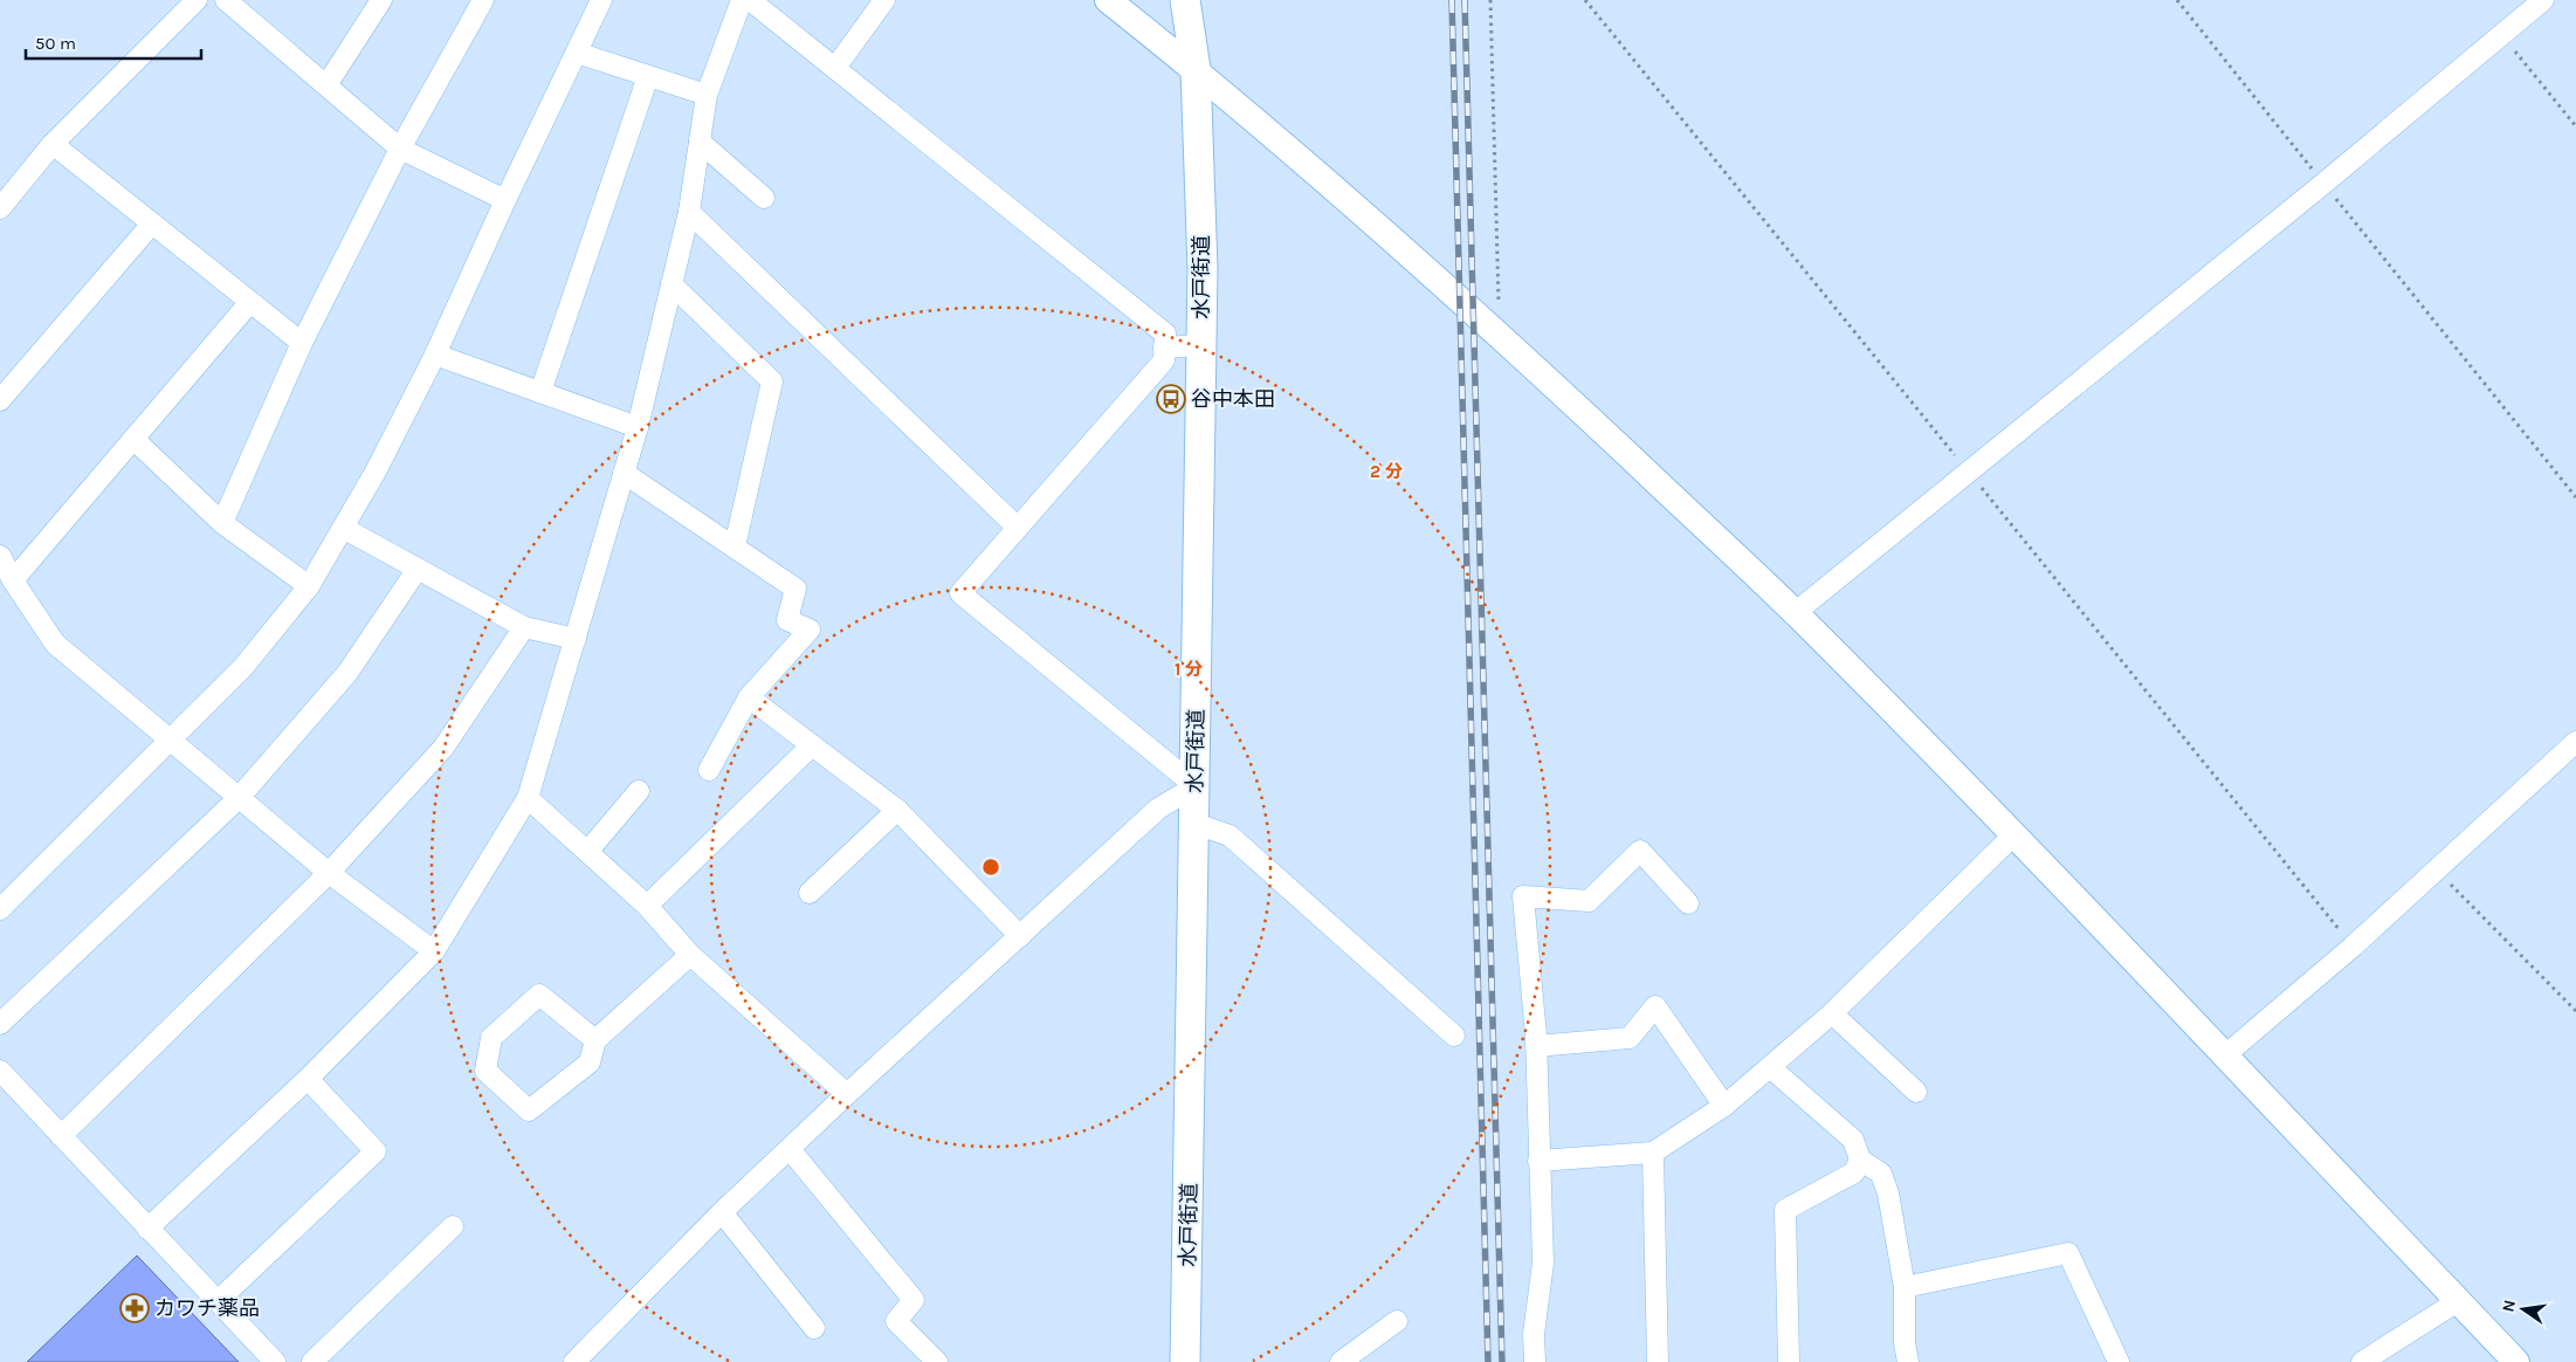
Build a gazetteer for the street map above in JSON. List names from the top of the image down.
{
  "streets": {
    "main road": ["水戸街道"]
  },
  "places": {
    "bus stop": ["谷中本田"],
    "pharmacy": ["カワチ薬品"]
  },
  "scale_bar": "50 m",
  "north": "left",
  "rings": ["2 分", "1 分"]
}
